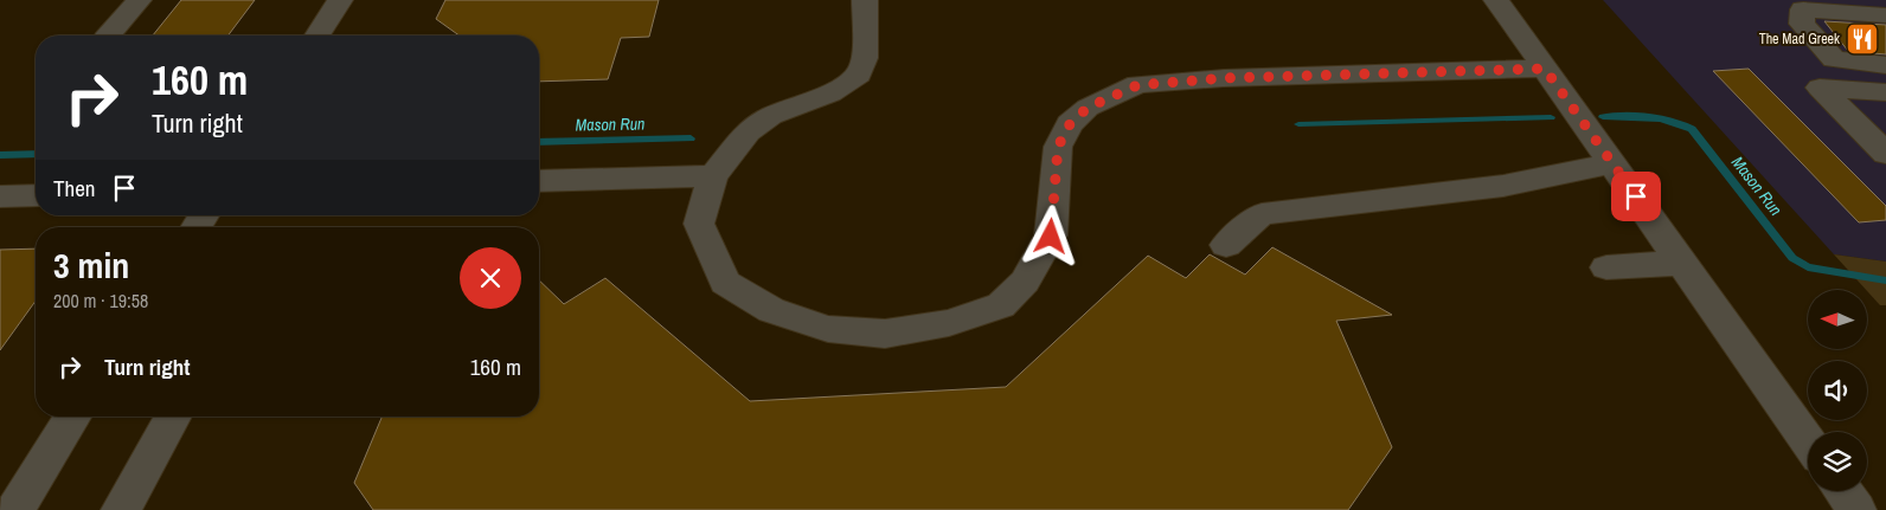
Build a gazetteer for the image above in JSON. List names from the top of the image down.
{
  "water": ["Mason Run"],
  "places": {
    "restaurant": ["The Mad Greek"]
  },
  "north": "left",
  "page": {
    "turn": ["160 m", "Turn right"],
    "then": "Then",
    "heading": ["3 min", "200 m · 19:58"],
    "list": [
      {
        "name": "Turn right",
        "value": "160 m"
      }
    ]
  }
}
